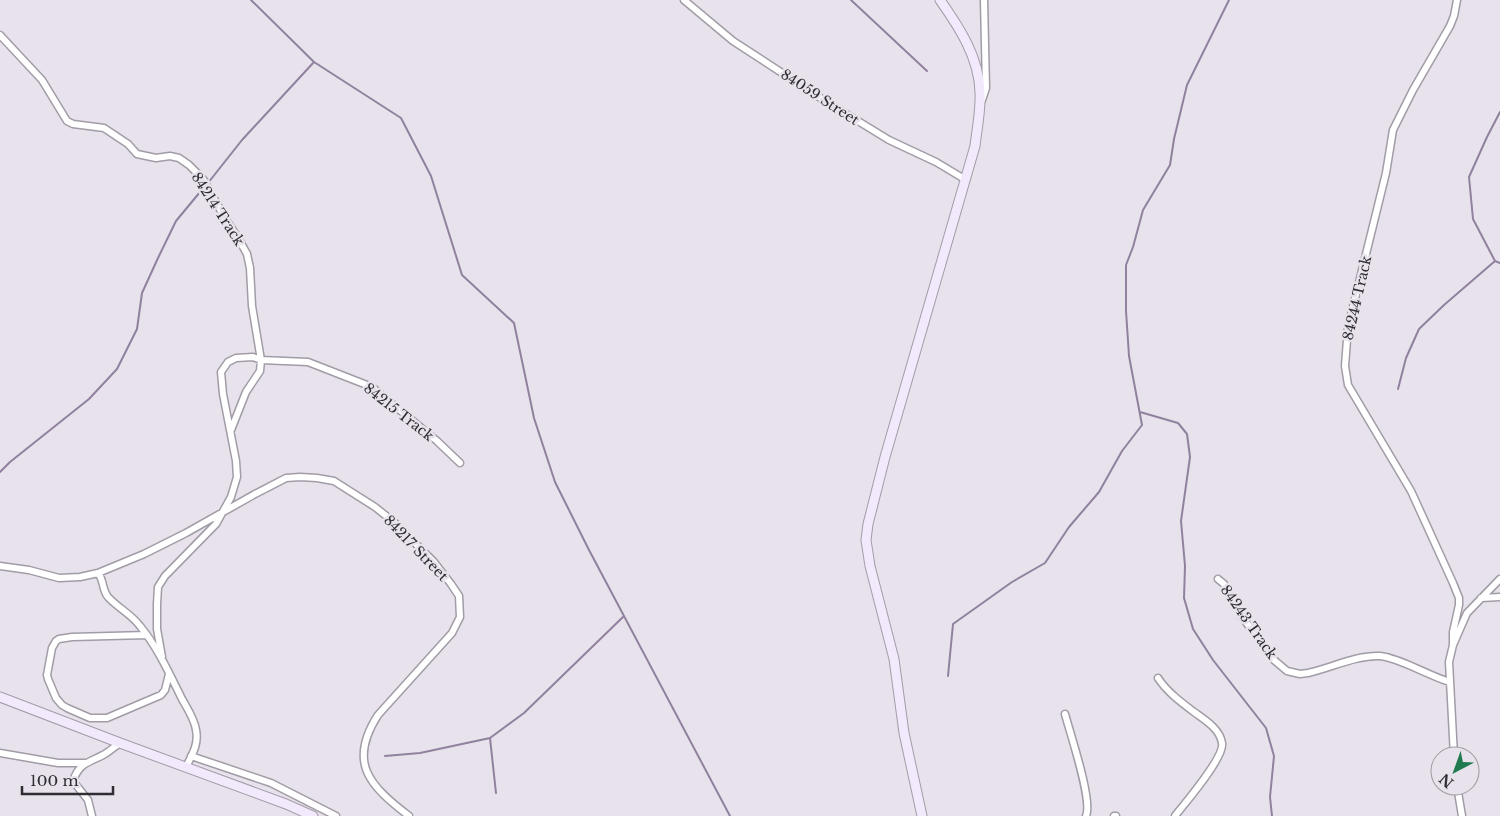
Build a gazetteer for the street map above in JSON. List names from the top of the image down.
{
  "streets": {
    "street": [
      "84059 Street",
      "84214 Track",
      "84244 Track",
      "84215 Track",
      "84217 Street",
      "84243 Track"
    ]
  },
  "crossings": [
    ["84214 Track", "84215 Track"],
    ["84244 Track", "84243 Track"]
  ],
  "scale_bar": "100 m",
  "north": "bottom left"
}
